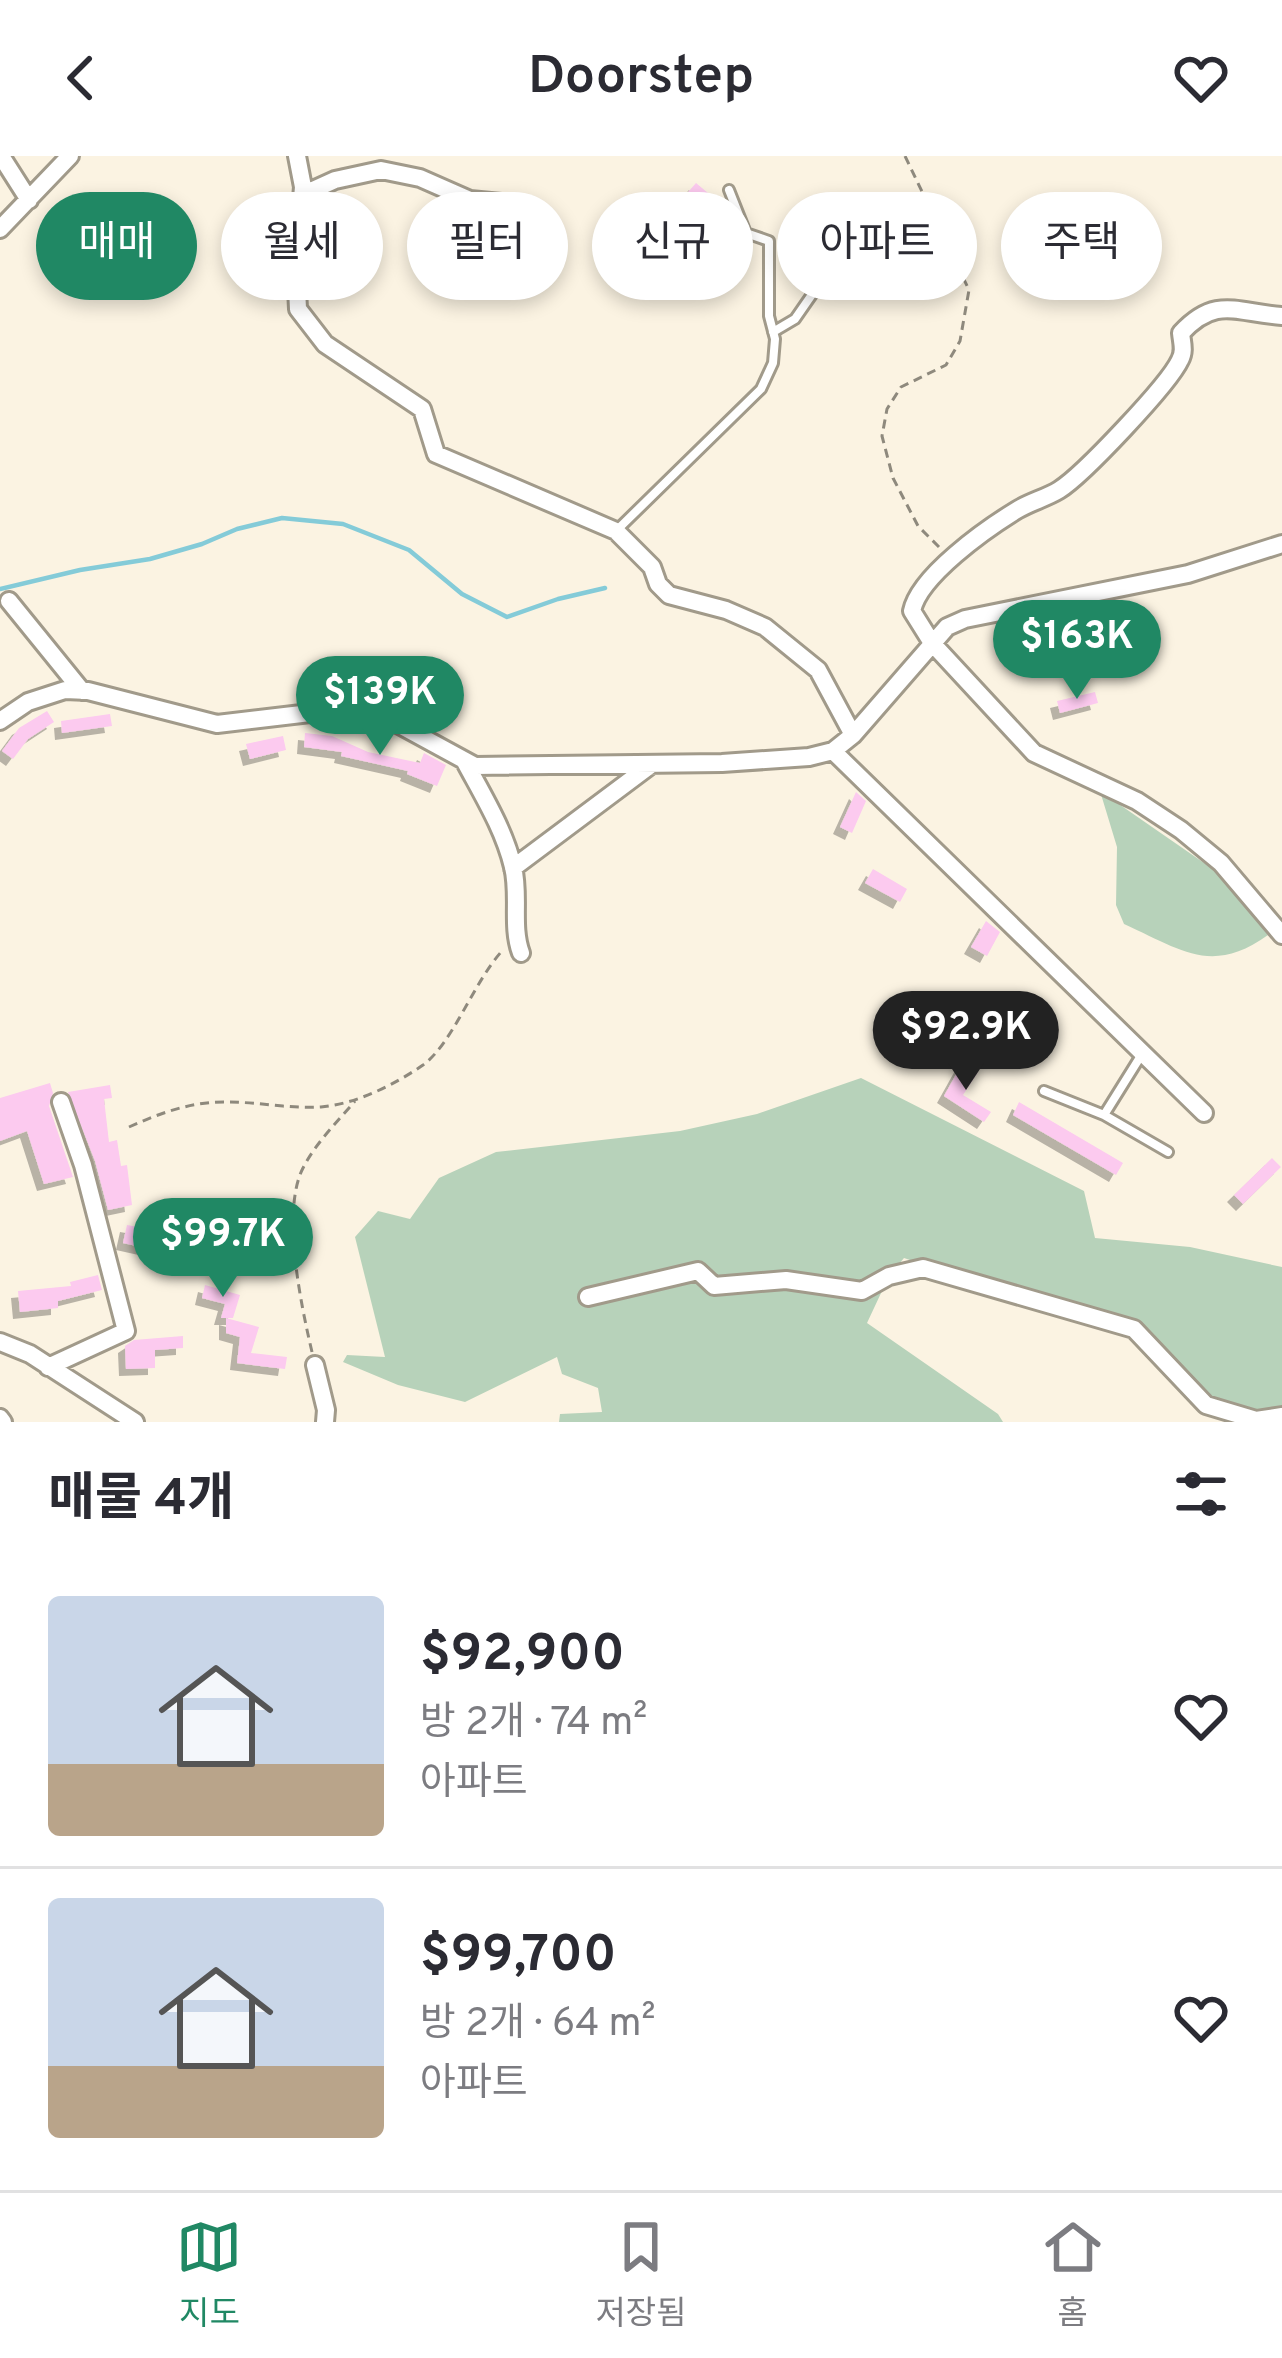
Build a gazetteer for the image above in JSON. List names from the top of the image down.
{
  "page": {
    "header": "Doorstep",
    "chip": [
      "매매",
      "월세",
      "필터",
      "신규",
      "아파트",
      "주택"
    ],
    "price": [
      "$163K",
      "$139K",
      "$92.9K",
      "$99.7K"
    ],
    "heading": "매물 4개",
    "list": [
      {
        "name": "$92,900",
        "note": "방 2개 · 74 m² · 아파트"
      },
      {
        "name": "$99,700",
        "note": "방 2개 · 64 m² · 아파트"
      }
    ],
    "tabs": ["지도", "저장됨", "홈"]
  }
}
